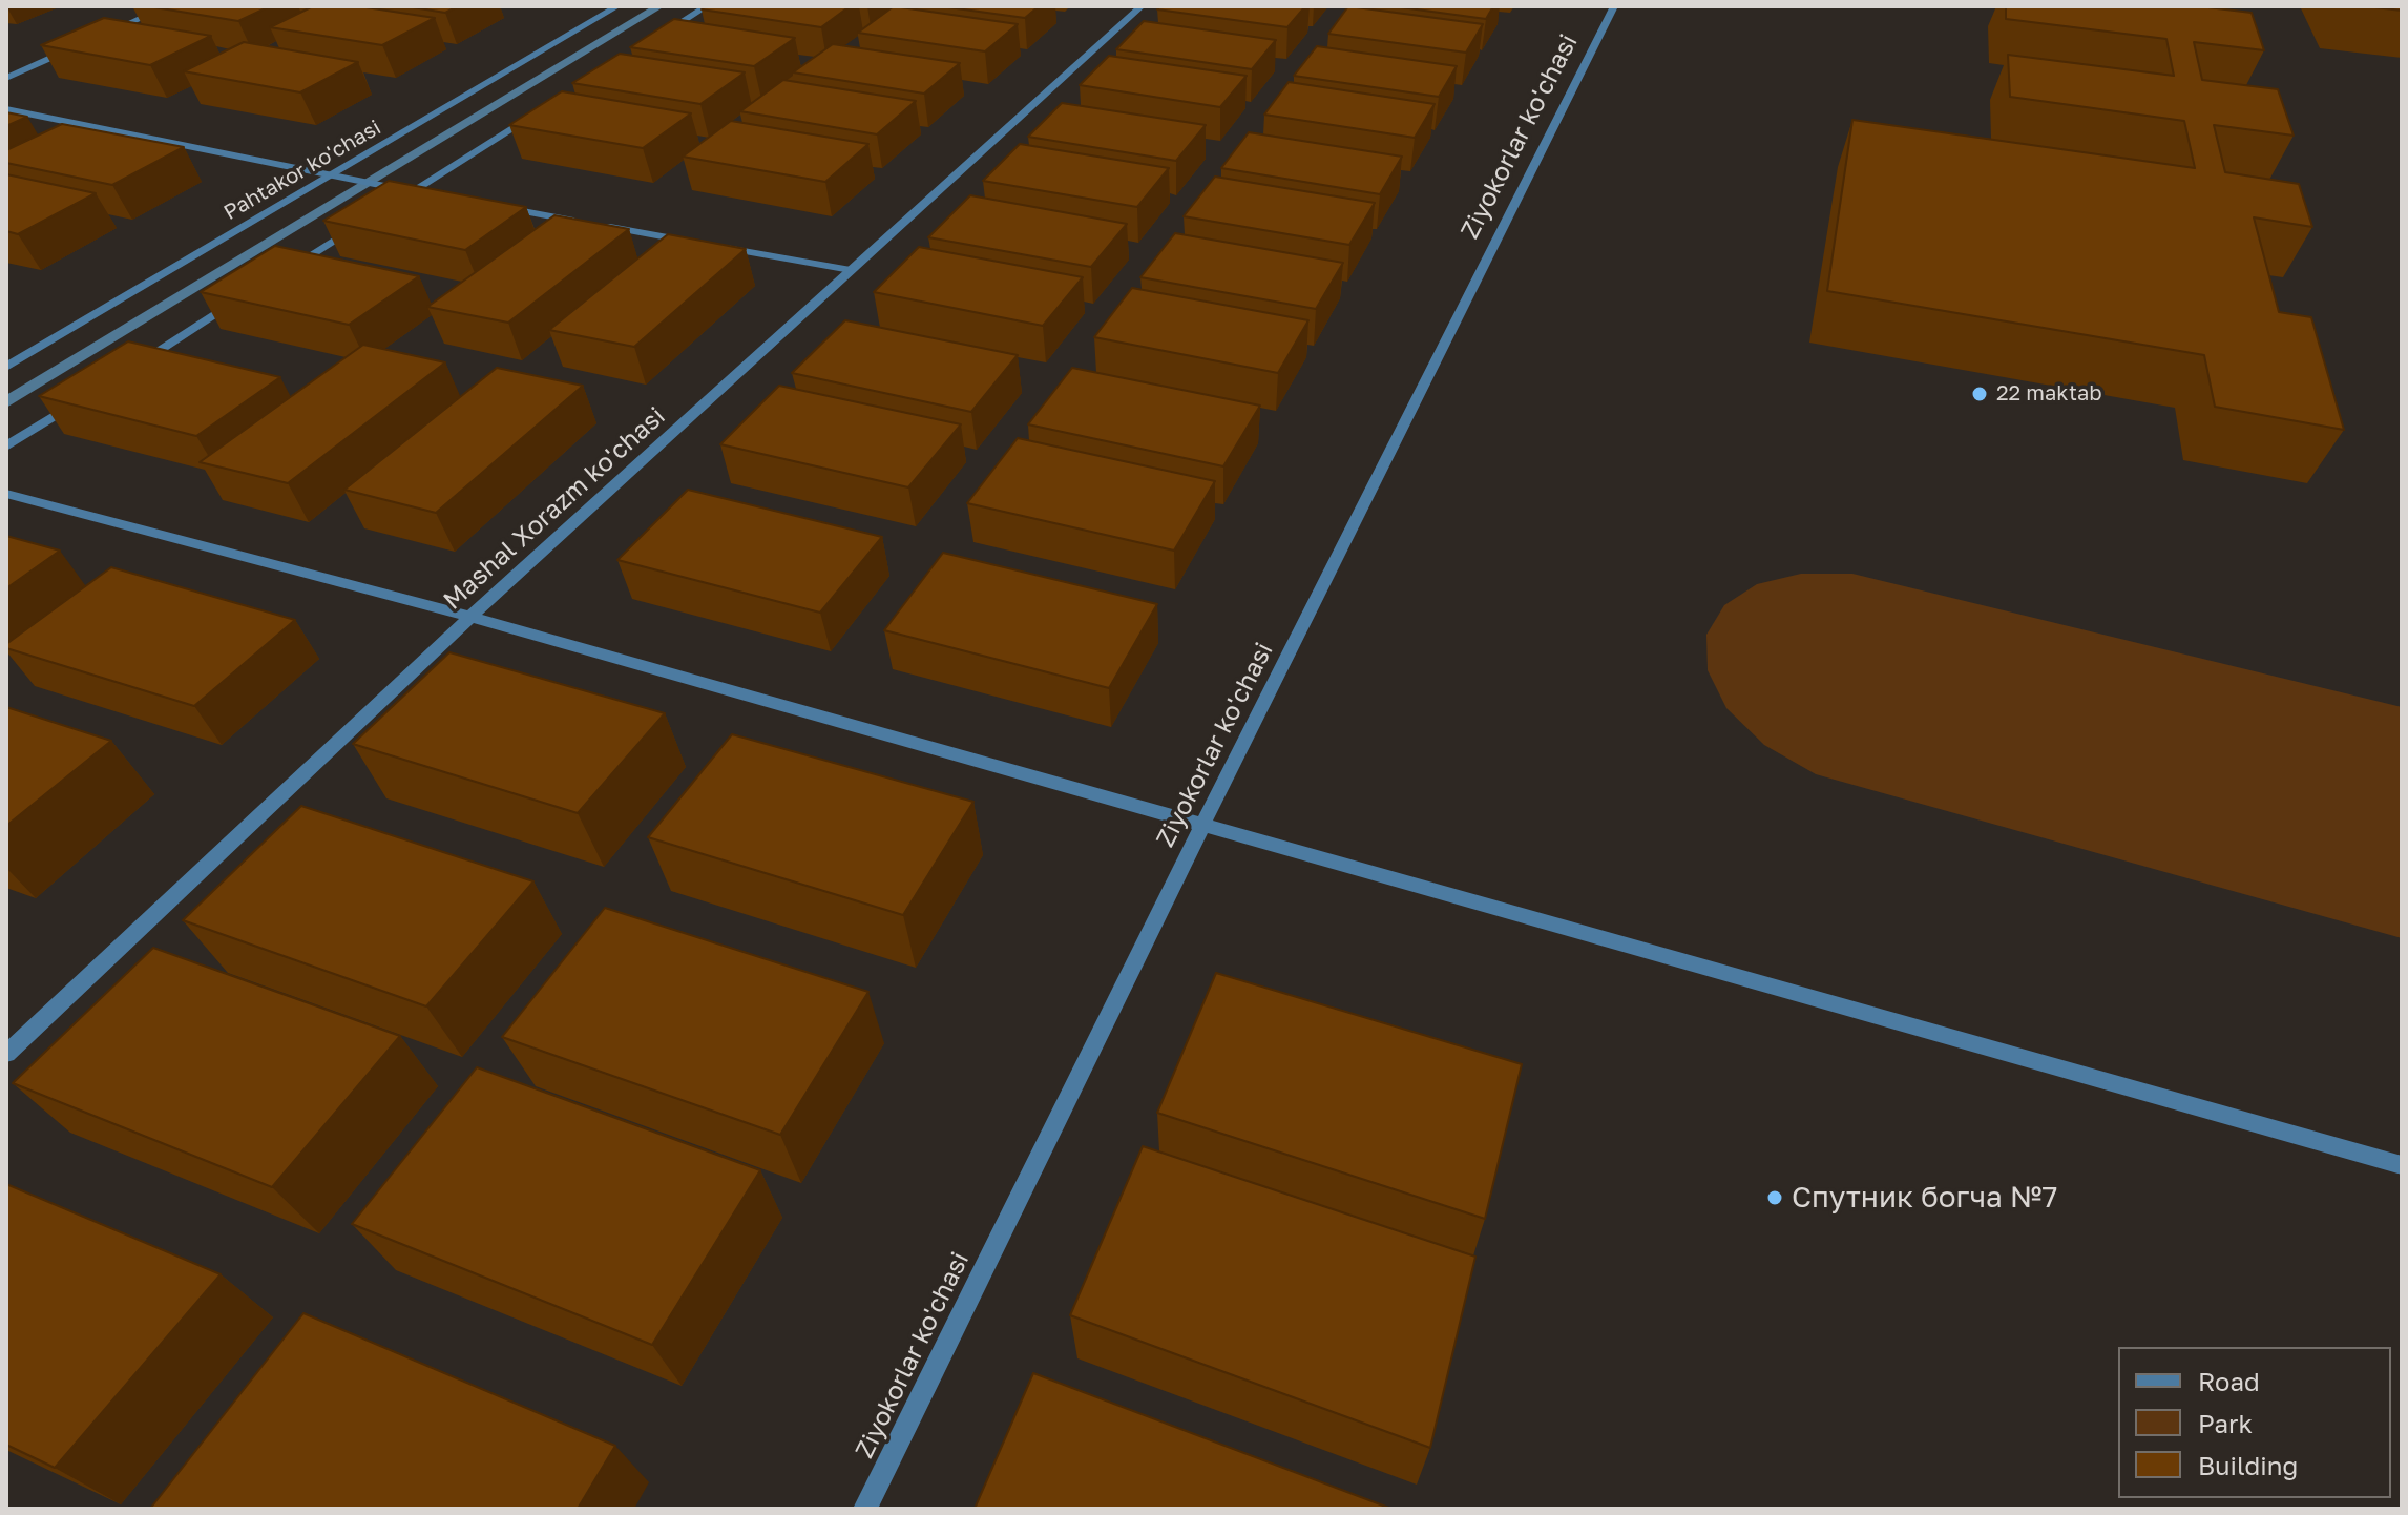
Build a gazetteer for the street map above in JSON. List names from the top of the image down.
{
  "streets": {
    "street": ["Ziyokorlar ko'chasi", "Pahtakor ko'chasi", "Mashal Xorazm ko'chasi"]
  },
  "places": ["22 maktab", "Спутник богча №7"],
  "legend": ["Road", "Park", "Building"]
}
